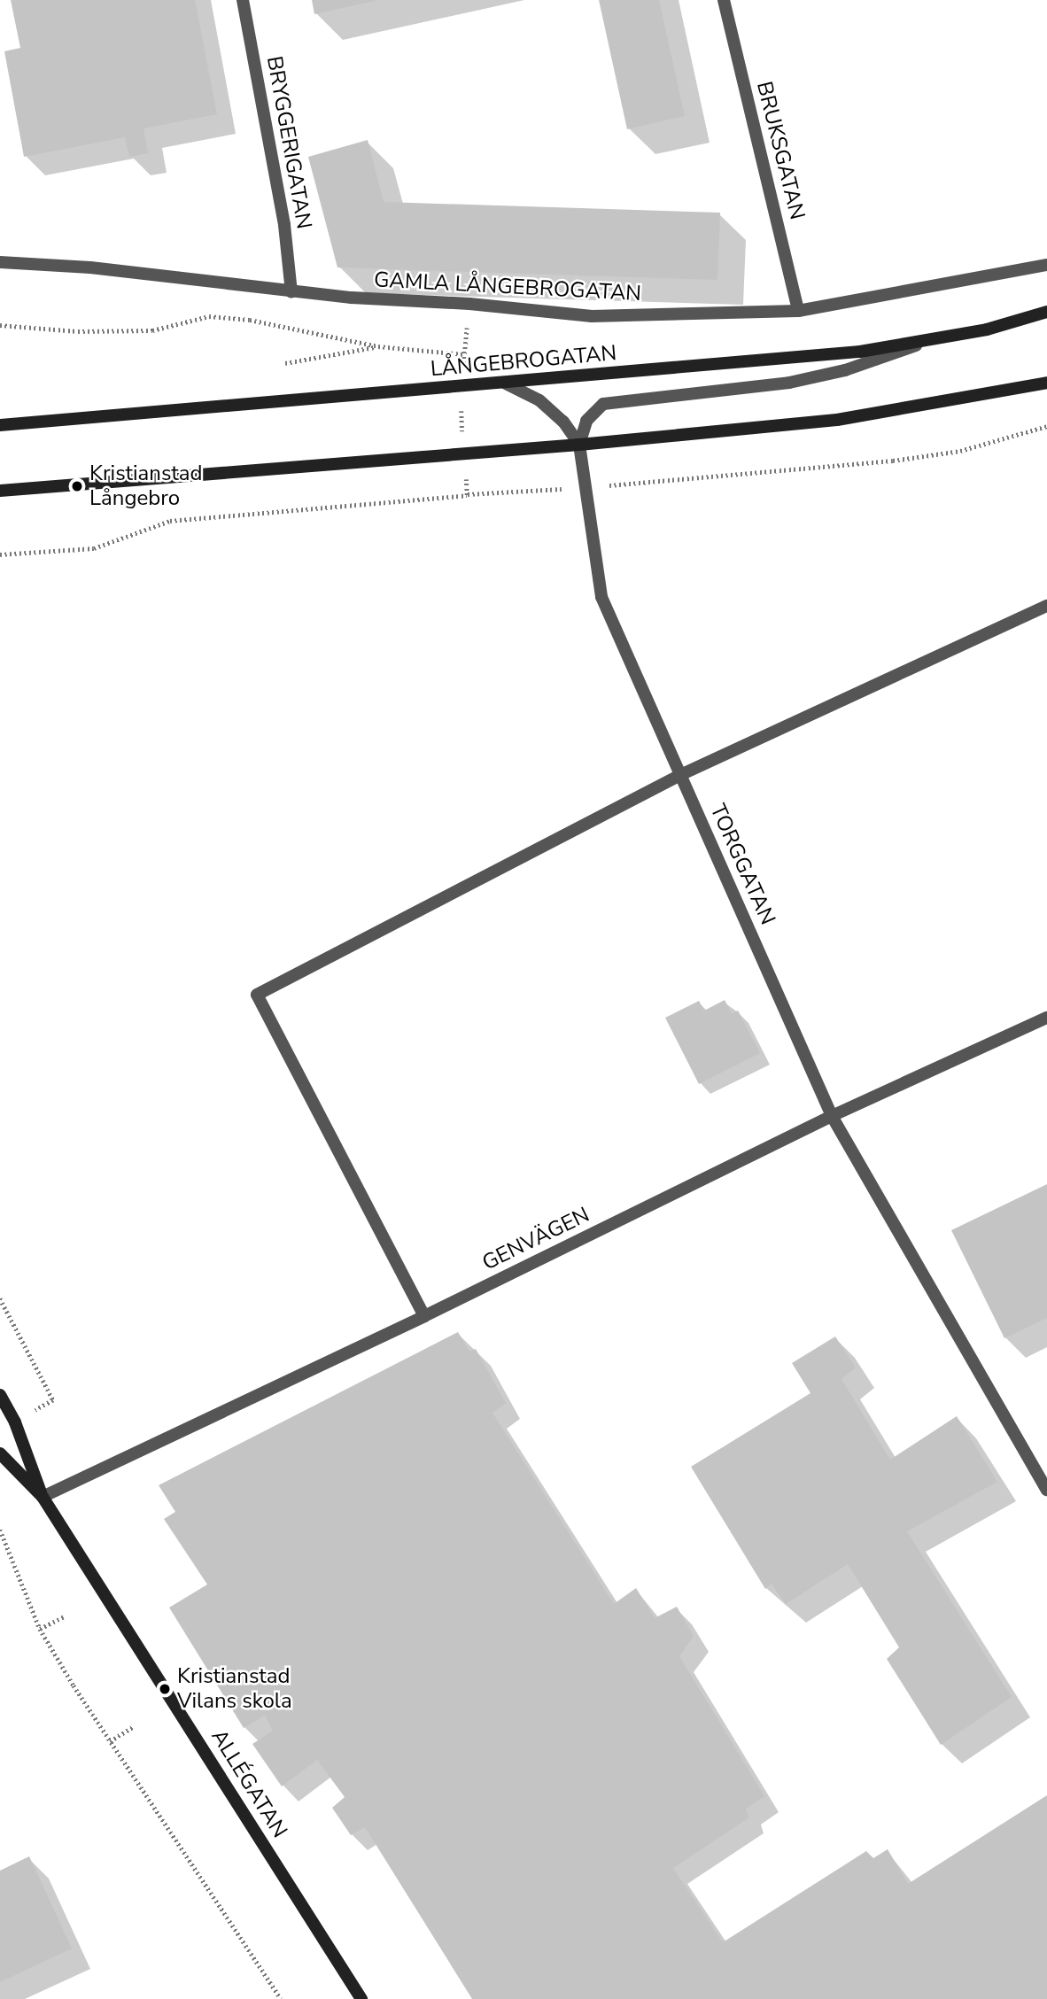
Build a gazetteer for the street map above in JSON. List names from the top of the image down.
{
  "streets": {
    "main road": ["LÅNGEBROGATAN", "ALLÉGATAN"],
    "street": [
      "BRYGGERIGATAN",
      "BRUKSGATAN",
      "GAMLA LÅNGEBROGATAN",
      "TORGGATAN",
      "GENVÄGEN"
    ]
  },
  "crossings": [
    ["BRYGGERIGATAN", "GAMLA LÅNGEBROGATAN"],
    ["BRUKSGATAN", "GAMLA LÅNGEBROGATAN"],
    ["TORGGATAN", "GENVÄGEN"],
    ["GENVÄGEN", "ALLÉGATAN"]
  ],
  "places": ["Kristianstad Långebro", "Kristianstad Vilans skola"]
}
